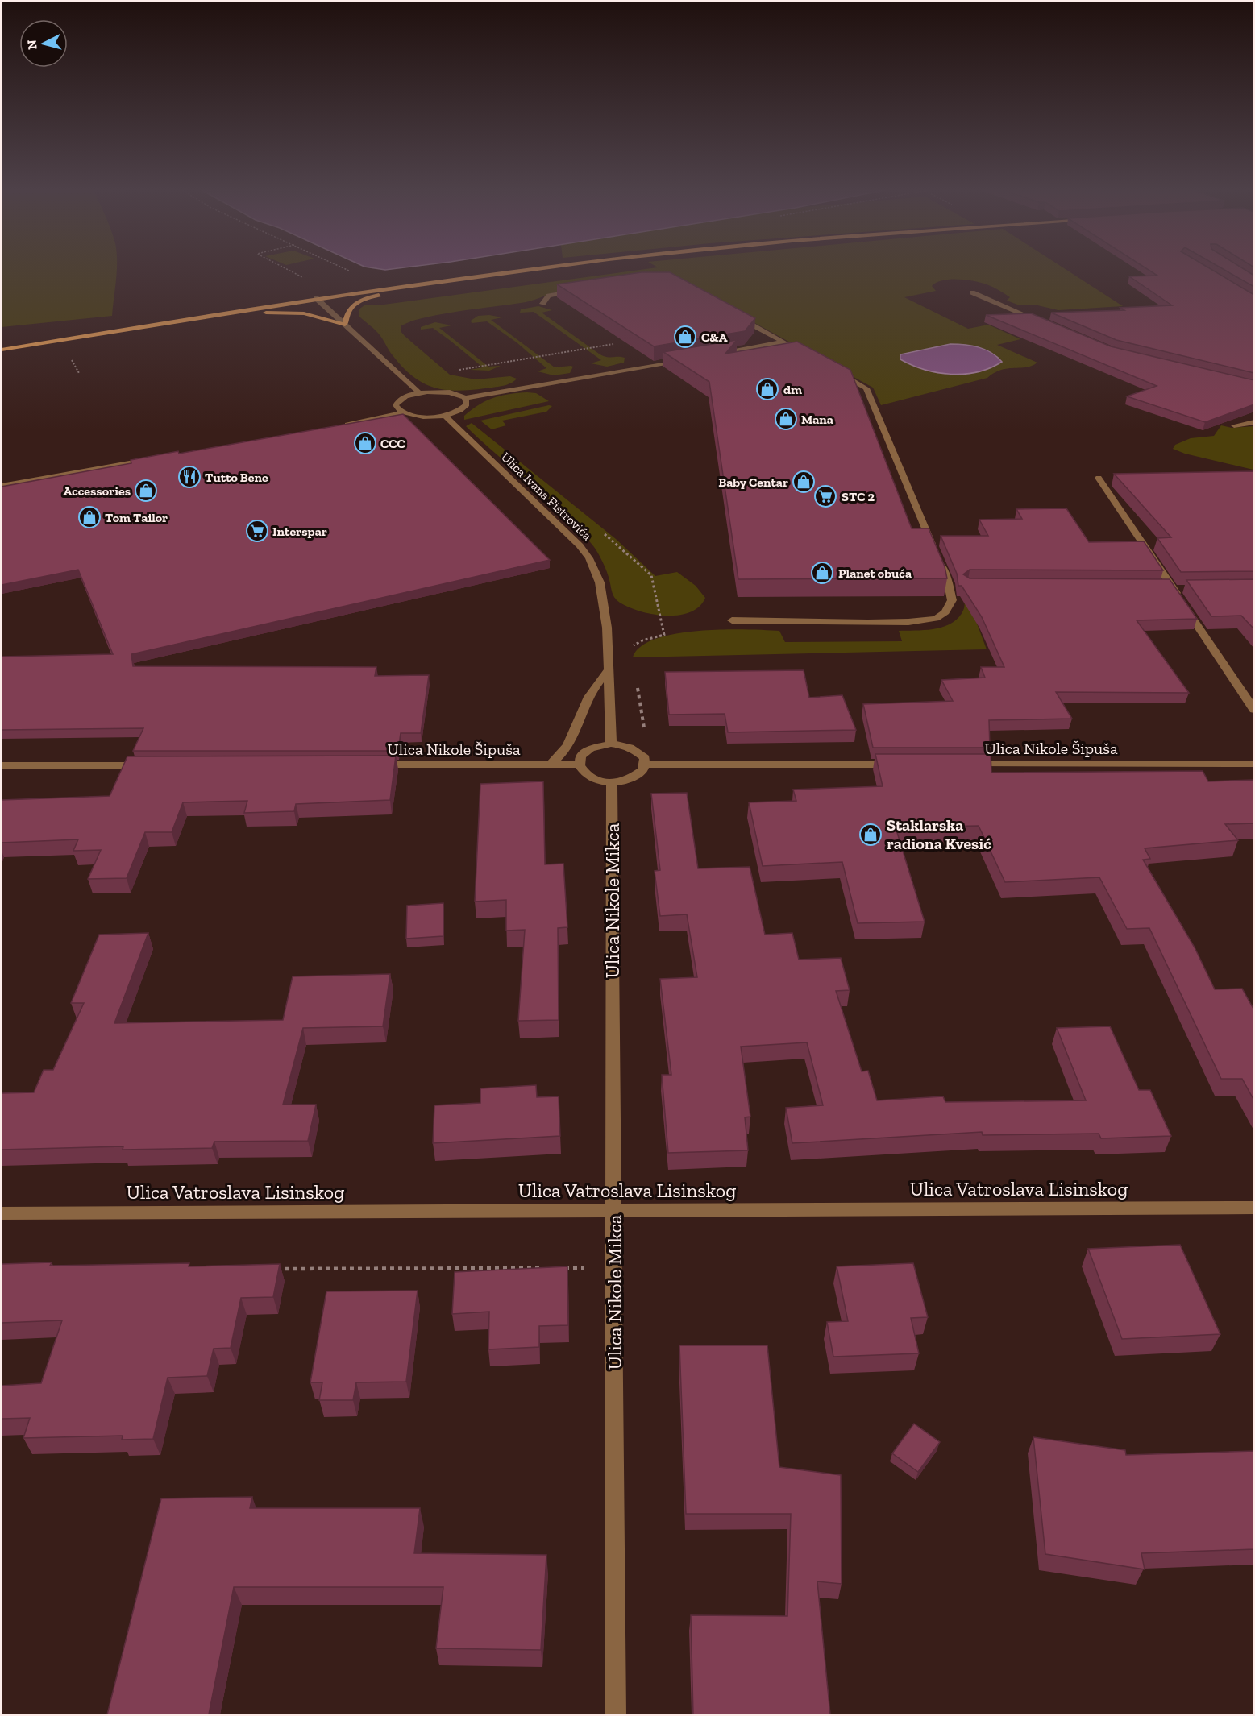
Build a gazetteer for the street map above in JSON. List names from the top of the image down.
{
  "streets": {
    "street": [
      "Ulica Ivana Fistrovića",
      "Ulica Nikole Šipuša",
      "Ulica Nikole Mikca",
      "Ulica Vatroslava Lisinskog"
    ]
  },
  "crossings": [
    ["Ulica Ivana Fistrovića", "Ulica Nikole Šipuša"],
    ["Ulica Ivana Fistrovića", "Ulica Nikole Mikca"],
    ["Ulica Nikole Šipuša", "Ulica Nikole Mikca"],
    ["Ulica Nikole Mikca", "Ulica Vatroslava Lisinskog"]
  ],
  "places": {
    "shop": [
      "C&A",
      "dm",
      "Mana",
      "CCC",
      "Baby Centar",
      "Accessories",
      "Tom Tailor",
      "Planet obuća",
      "Staklarska radiona Kvesić"
    ],
    "restaurant": ["Tutto Bene"],
    "supermarket": ["STC 2", "Interspar"]
  },
  "north": "left"
}
